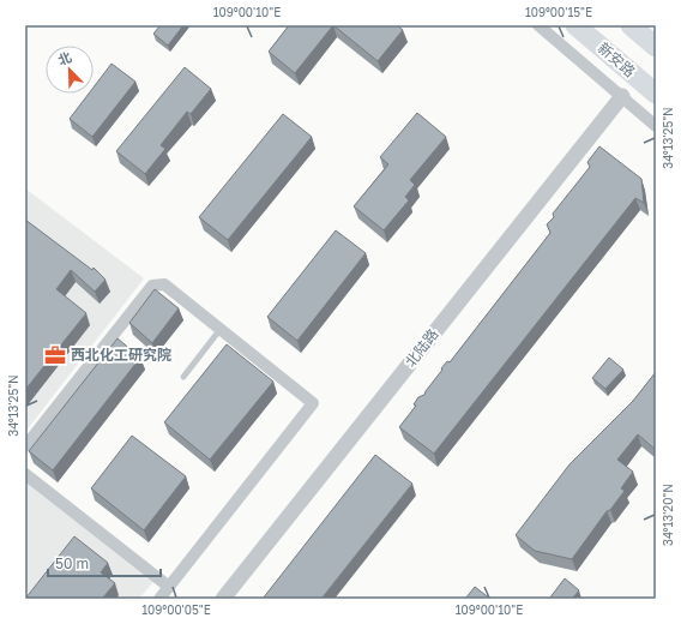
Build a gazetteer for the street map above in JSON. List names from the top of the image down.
{
  "streets": {
    "main road": ["新安路"],
    "street": ["北陆路"]
  },
  "places": {
    "office": ["西北化工研究院"]
  },
  "scale_bar": "50 m",
  "north": "top left",
  "coordinates": [
    "109°00'10\"E",
    "109°00'15\"E",
    "34°13'25\"N",
    "34°13'20\"N",
    "109°00'05\"E"
  ]
}
